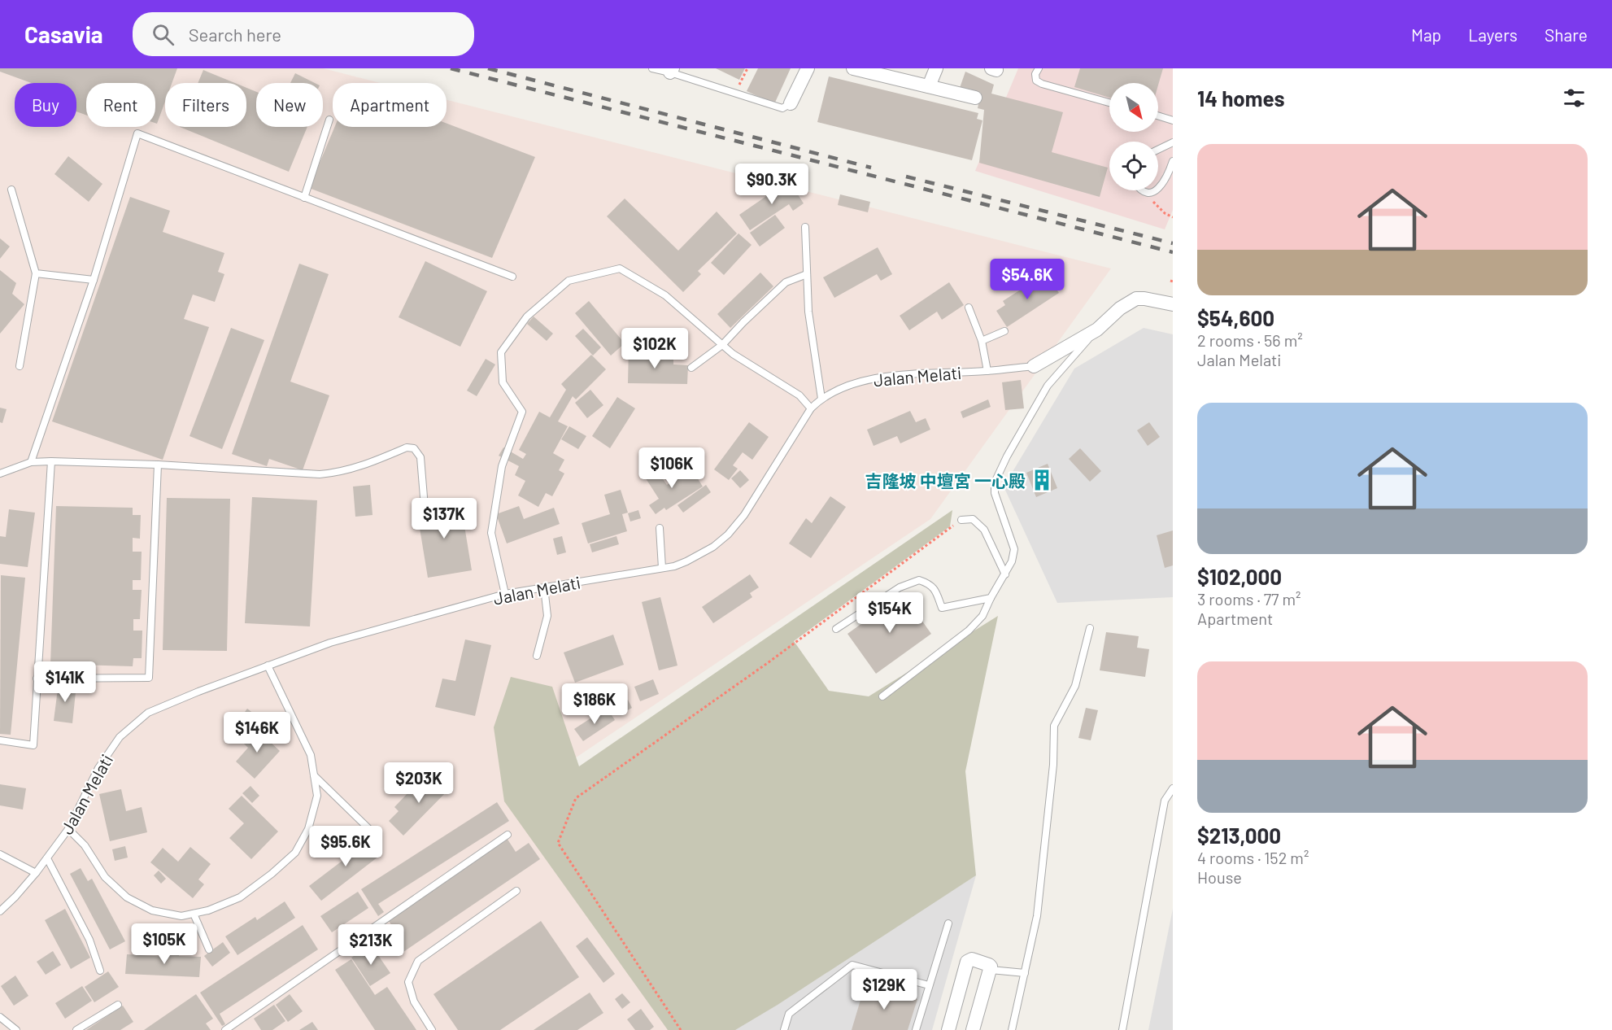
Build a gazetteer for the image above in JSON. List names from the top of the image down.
{
  "streets": {
    "street": ["Jalan Melati"]
  },
  "places": {
    "building": ["吉隆坡 中壇宮 一心殿"]
  },
  "north": "bottom right",
  "page": {
    "header": "Casavia",
    "search": "Search here",
    "nav": ["Map", "Layers", "Share"],
    "heading": "14 homes",
    "chip": [
      "Buy",
      "Rent",
      "Filters",
      "New",
      "Apartment"
    ],
    "list": [
      {
        "name": "$54,600",
        "note": "2 rooms · 56 m² · Jalan Melati"
      },
      {
        "name": "$102,000",
        "note": "3 rooms · 77 m² · Apartment"
      },
      {
        "name": "$213,000",
        "note": "4 rooms · 152 m² · House"
      }
    ],
    "price": [
      "$90.3K",
      "$54.6K",
      "$102K",
      "$106K",
      "$137K",
      "$154K",
      "$141K",
      "$186K",
      "$146K",
      "$203K",
      "$95.6K",
      "$105K",
      "$213K",
      "$129K"
    ]
  }
}
